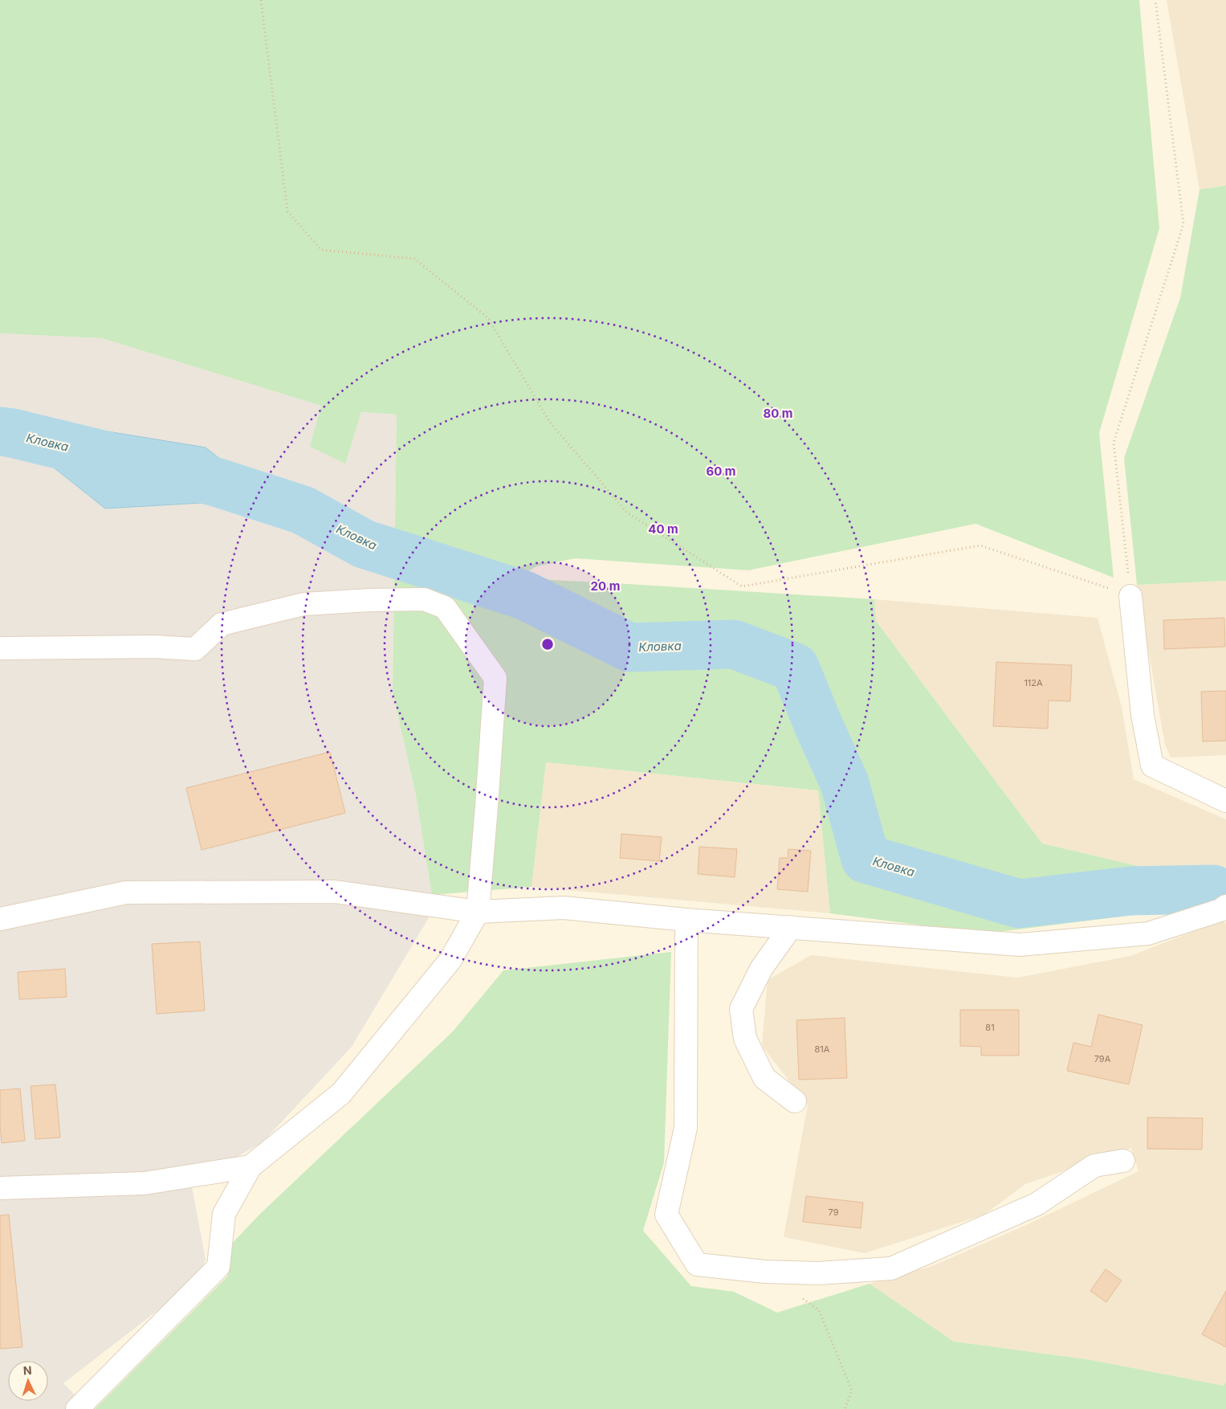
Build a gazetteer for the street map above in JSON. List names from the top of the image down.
{
  "water": ["Кловка"],
  "house_numbers": [
    "112А",
    "81",
    "81А",
    "79А",
    "79"
  ],
  "north": "top",
  "rings": [
    "80 m",
    "60 m",
    "40 m",
    "20 m"
  ]
}
